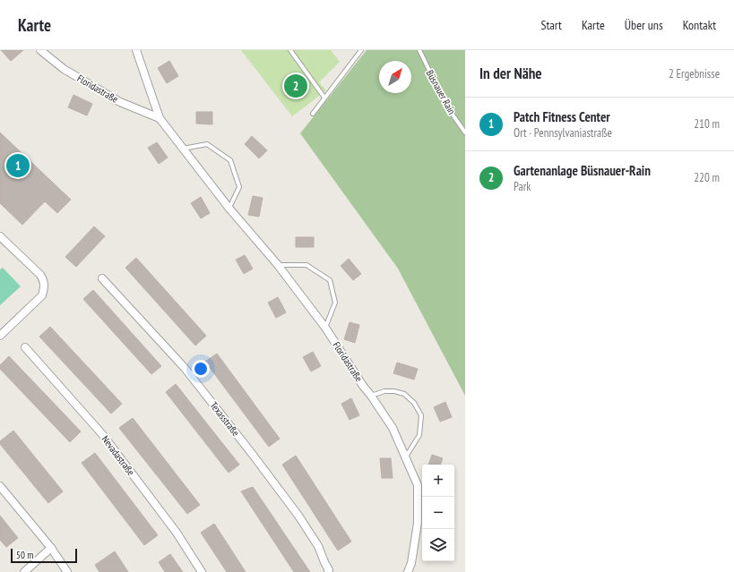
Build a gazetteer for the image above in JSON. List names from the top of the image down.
{
  "streets": {
    "street": ["Floridastraße", "Texasstraße", "Nevadastraße"],
    "lane": ["Büsnauer Rain"]
  },
  "scale_bar": "50 m",
  "north": "top right",
  "page": {
    "header": "Karte",
    "nav": [
      "Start",
      "Karte",
      "Über uns",
      "Kontakt"
    ],
    "heading": ["In der Nähe", "2 Ergebnisse"],
    "pins": ["2", "1"],
    "list": [
      {
        "mark": "1",
        "name": "Patch Fitness Center",
        "note": "Ort · Pennsylvaniastraße",
        "value": "210 m"
      },
      {
        "mark": "2",
        "name": "Gartenanlage Büsnauer-Rain",
        "note": "Park",
        "value": "220 m"
      }
    ],
    "map_buttons": ["+", "−"],
    "scale": "50 m"
  }
}
